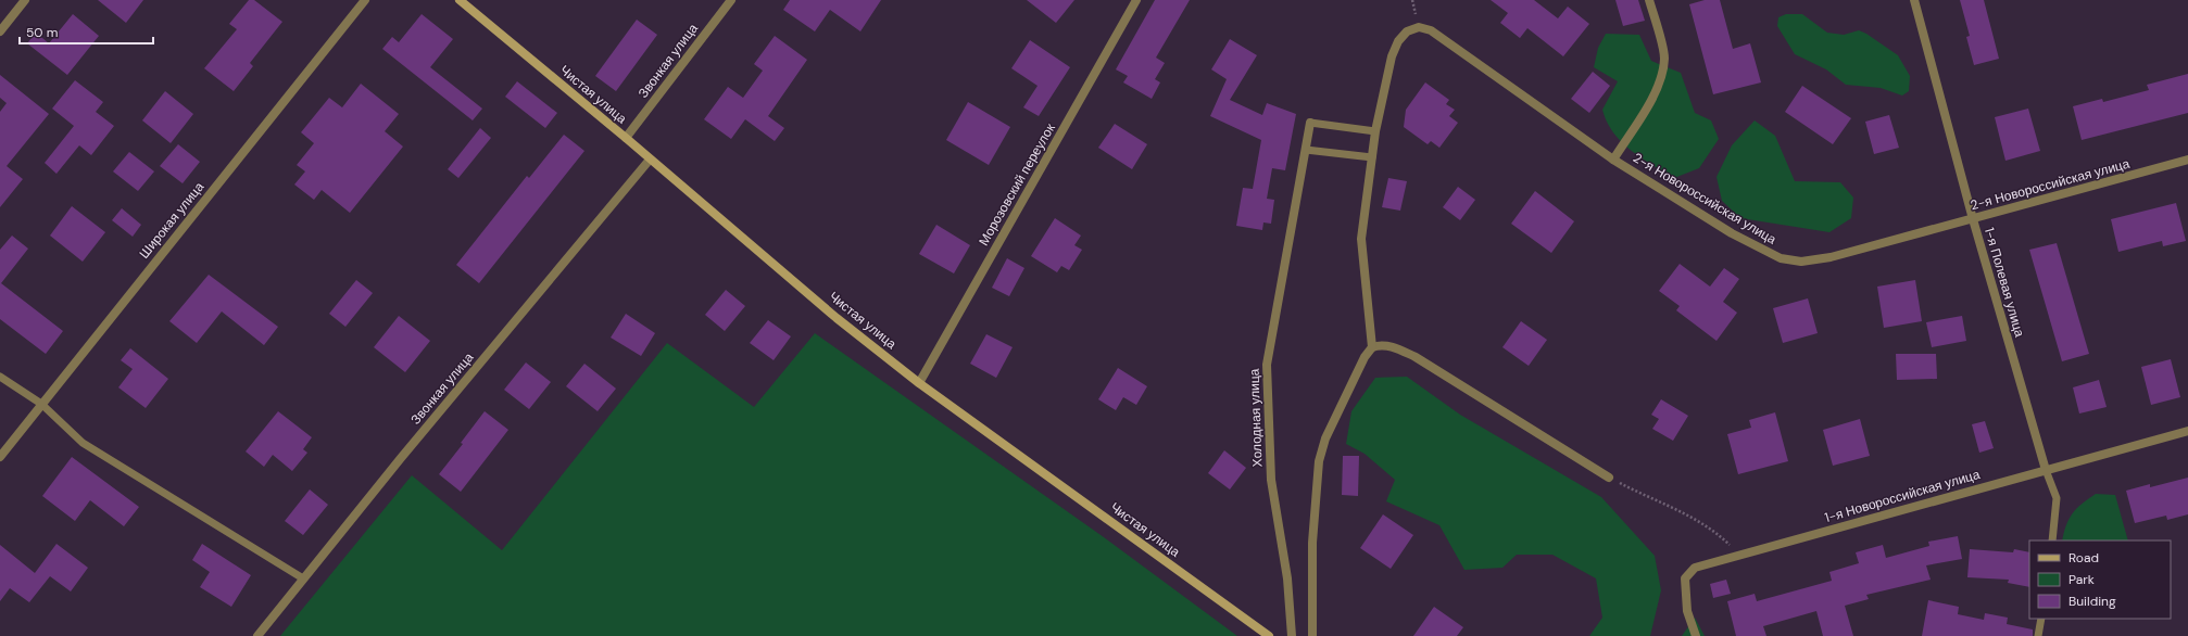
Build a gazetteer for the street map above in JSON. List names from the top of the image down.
{
  "streets": {
    "street": [
      "Звонкая улица",
      "Чистая улица",
      "Морозовский переулок",
      "2-я Новороссийская улица",
      "Широкая улица",
      "1-я Полевая улица",
      "Холодная улица",
      "1-я Новороссийская улица"
    ]
  },
  "crossings": [
    ["Звонкая улица", "Чистая улица"],
    ["Чистая улица", "Морозовский переулок"],
    ["2-я Новороссийская улица", "1-я Полевая улица"],
    ["1-я Полевая улица", "1-я Новороссийская улица"]
  ],
  "legend": ["Road", "Park", "Building"],
  "scale_bar": "50 m"
}
